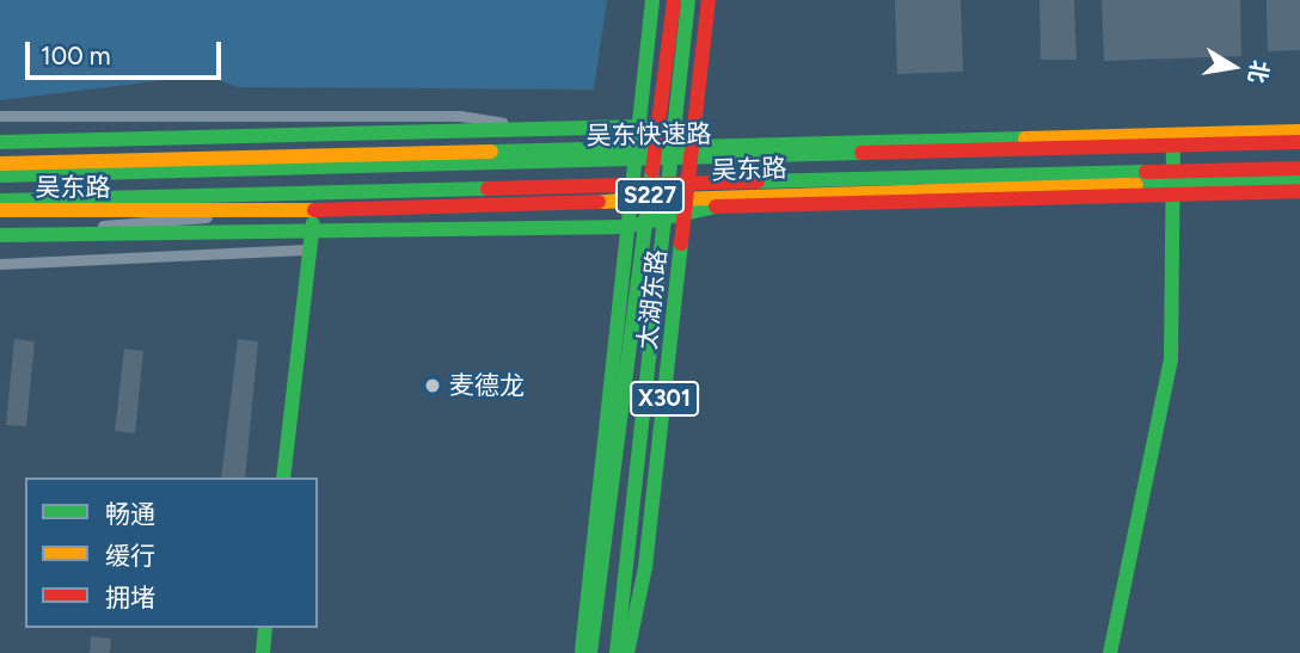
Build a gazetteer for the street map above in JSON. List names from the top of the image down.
{
  "streets": {
    "main road": [
      "吴东快速路",
      "吴东路",
      "S227",
      "太湖东路",
      "X301"
    ]
  },
  "crossings": [
    ["吴东路", "太湖东路"]
  ],
  "places": ["麦德龙"],
  "legend": ["畅通", "缓行", "拥堵"],
  "scale_bar": "100 m",
  "north": "right"
}
